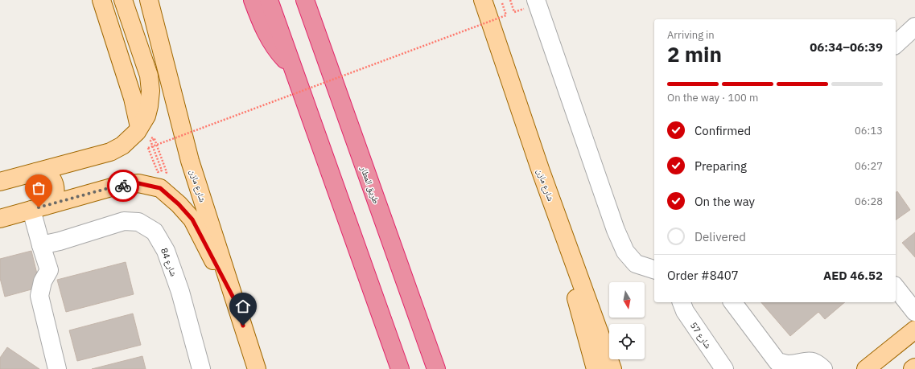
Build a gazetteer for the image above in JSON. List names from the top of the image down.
{
  "streets": {
    "highway": ["طريق المطار"],
    "main road": ["شارع مازن"],
    "street": ["شارع 84", "شارع 57"]
  },
  "north": "bottom",
  "page": {
    "heading": ["2 min", "Arriving in", "06:34–06:39"],
    "panel": ["Order #8407", "AED 46.52"],
    "bar": "On the way · 100 m",
    "list": [
      ["Confirmed", "06:13"],
      ["Preparing", "06:27"],
      ["On the way", "06:28"],
      "Delivered"
    ]
  }
}
